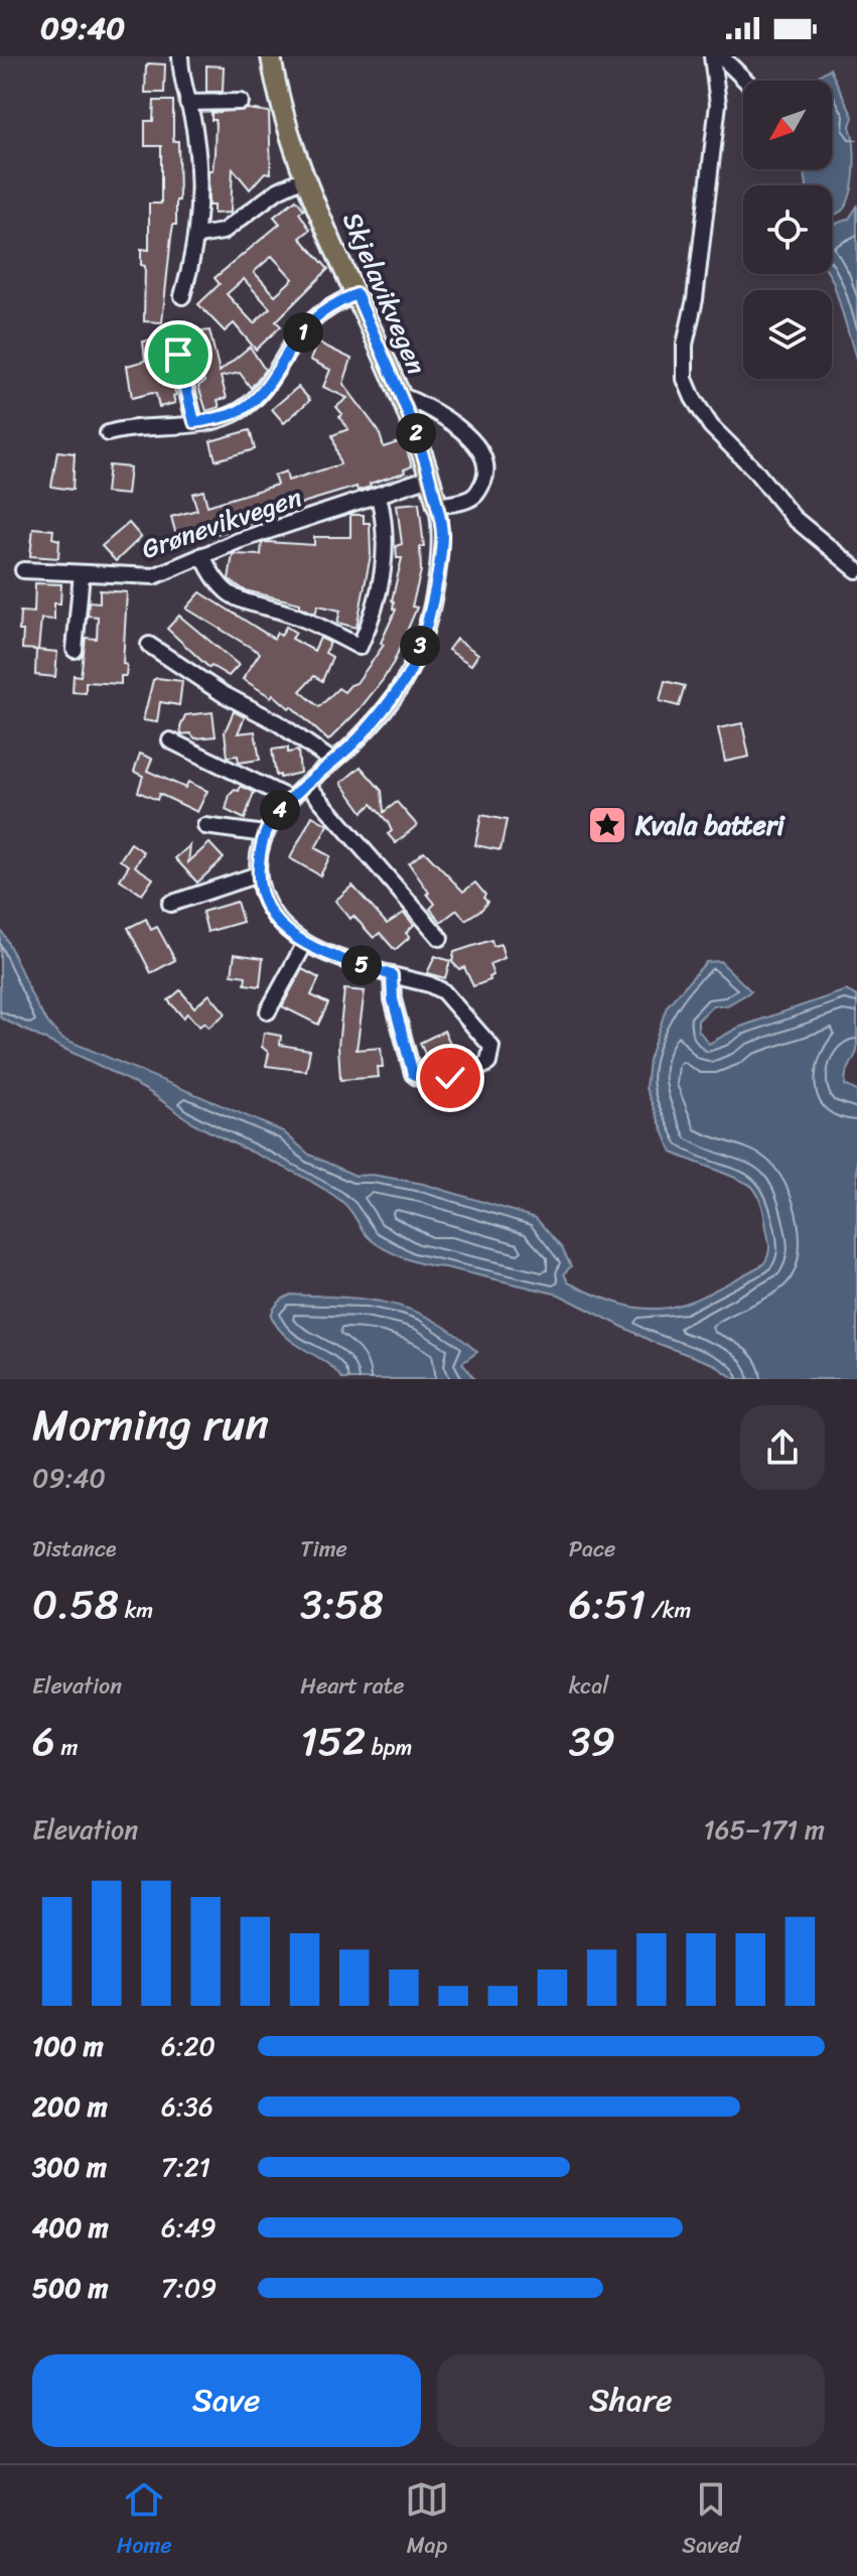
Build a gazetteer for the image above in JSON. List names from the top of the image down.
{
  "streets": {
    "main road": ["Skjelavikvegen"],
    "street": ["Grønevikvegen"]
  },
  "crossings": [
    ["Skjelavikvegen", "Grønevikvegen"]
  ],
  "places": {
    "place": ["Kvala batteri"]
  },
  "north": "bottom left",
  "page": {
    "status": "09:40",
    "pins": [
      "1",
      "2",
      "3",
      "4",
      "5"
    ],
    "heading": ["Morning run", "09:40"],
    "stats": [
      ["Distance", "0.58 km"],
      ["Time", "3:58"],
      ["Pace", "6:51 /km"],
      ["Elevation", "6 m"],
      ["Heart rate", "152 bpm"],
      ["kcal", "39"]
    ],
    "chart": ["Elevation", "165–171 m"],
    "list": [
      {
        "name": "100 m",
        "note": "6:20"
      },
      {
        "name": "200 m",
        "note": "6:36"
      },
      {
        "name": "300 m",
        "note": "7:21"
      },
      {
        "name": "400 m",
        "note": "6:49"
      },
      {
        "name": "500 m",
        "note": "7:09"
      }
    ],
    "buttons": ["Save", "Share"],
    "tabs": ["Home", "Map", "Saved"]
  }
}
